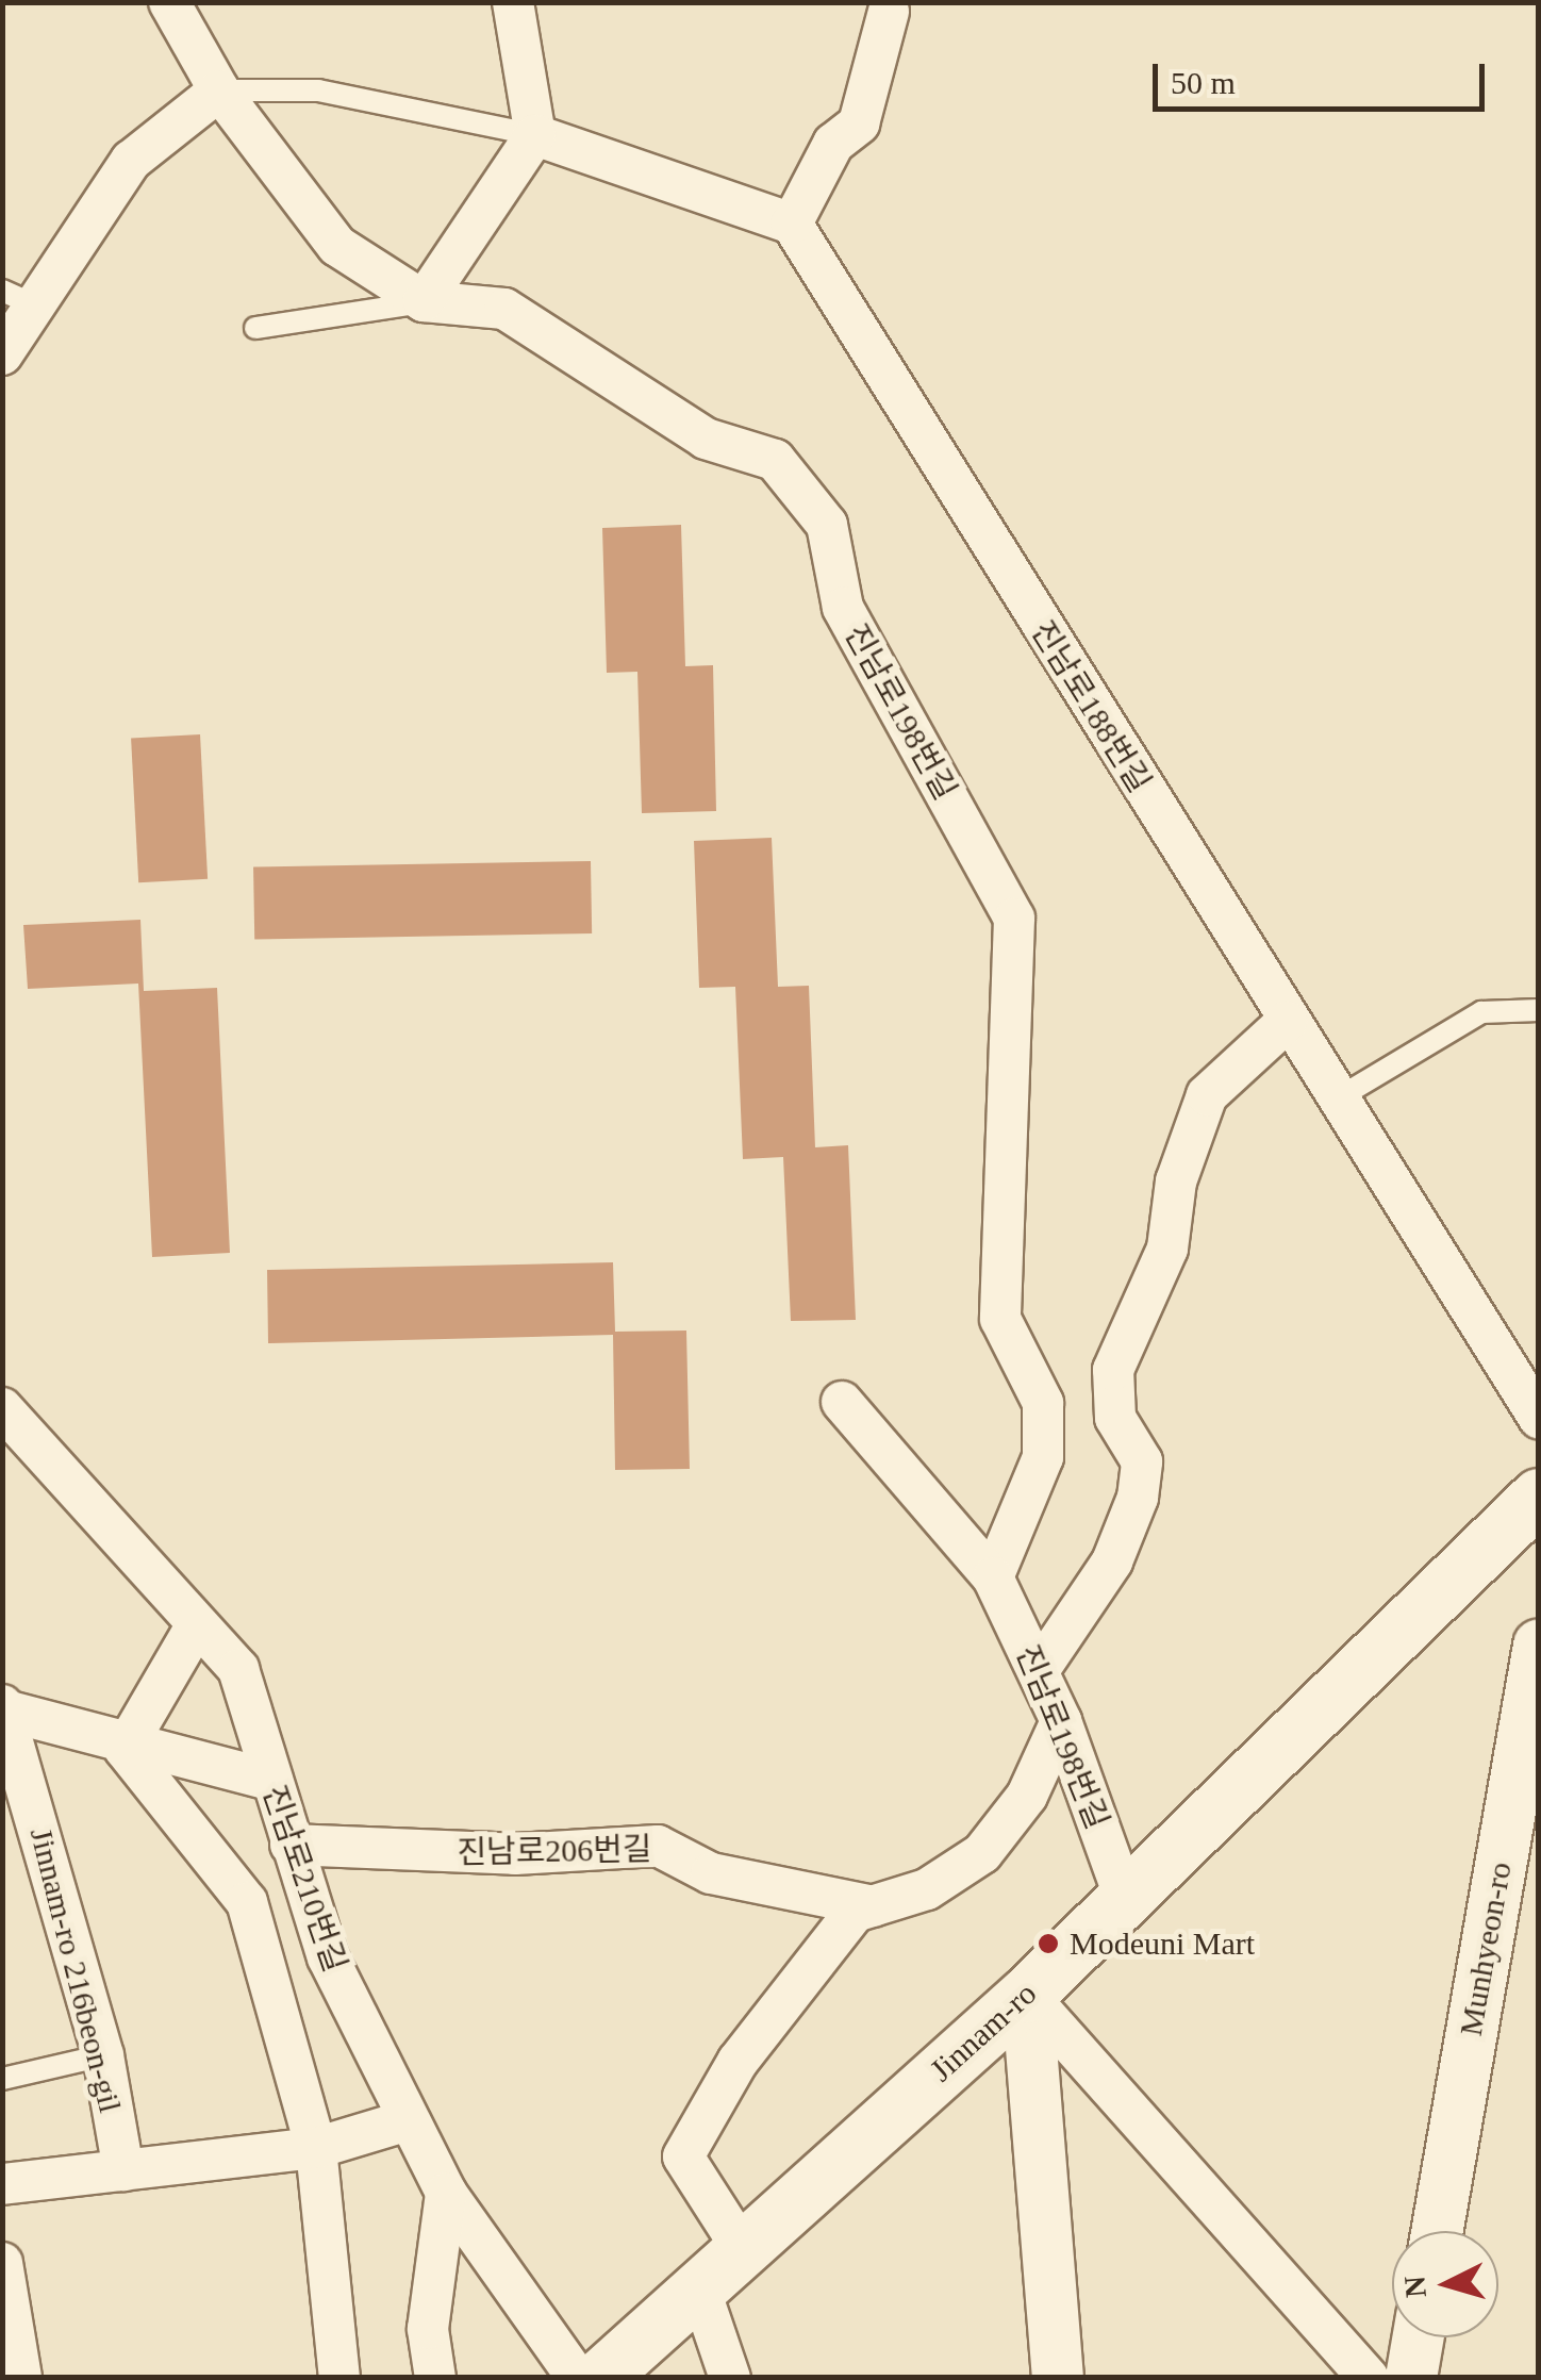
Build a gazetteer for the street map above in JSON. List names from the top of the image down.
{
  "streets": {
    "main road": ["Jinnam-ro"],
    "street": [
      "진남로188번길",
      "진남로198번길",
      "진남로206번길",
      "진남로210번길",
      "Munhyeon-ro",
      "Jinnam-ro 216beon-gil"
    ]
  },
  "crossings": [
    ["진남로198번길", "진남로206번길"],
    ["진남로198번길", "Jinnam-ro"],
    ["진남로206번길", "진남로210번길"],
    ["진남로206번길", "Jinnam-ro"]
  ],
  "places": ["Modeuni Mart"],
  "scale_bar": "50 m",
  "north": "left"
}
